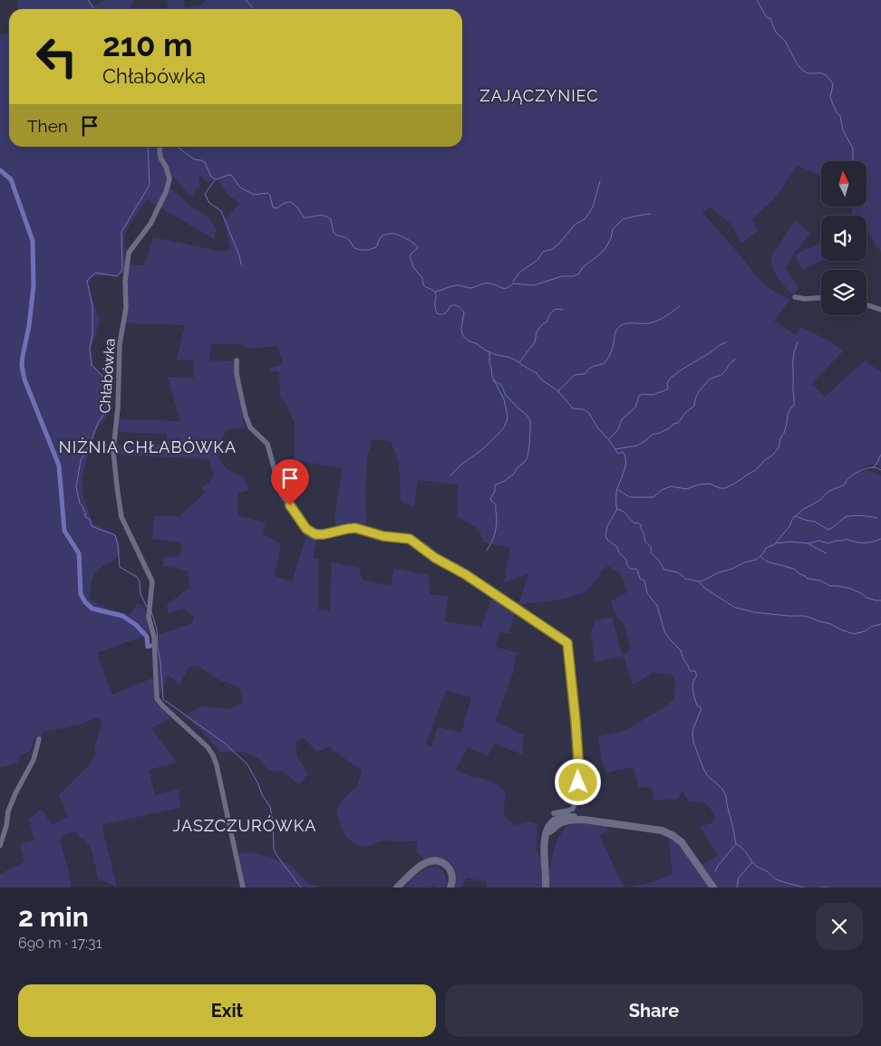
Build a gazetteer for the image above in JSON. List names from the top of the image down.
{
  "streets": {
    "street": ["Chłabówka"]
  },
  "districts": ["ZAJĄCZYNIEC", "NIŻNIA CHŁABÓWKA", "JASZCZURÓWKA"],
  "north": "top",
  "page": {
    "turn": ["210 m", "Chłabówka"],
    "then": "Then",
    "heading": ["2 min", "690 m · 17:31"],
    "buttons": ["Exit", "Share"]
  }
}
